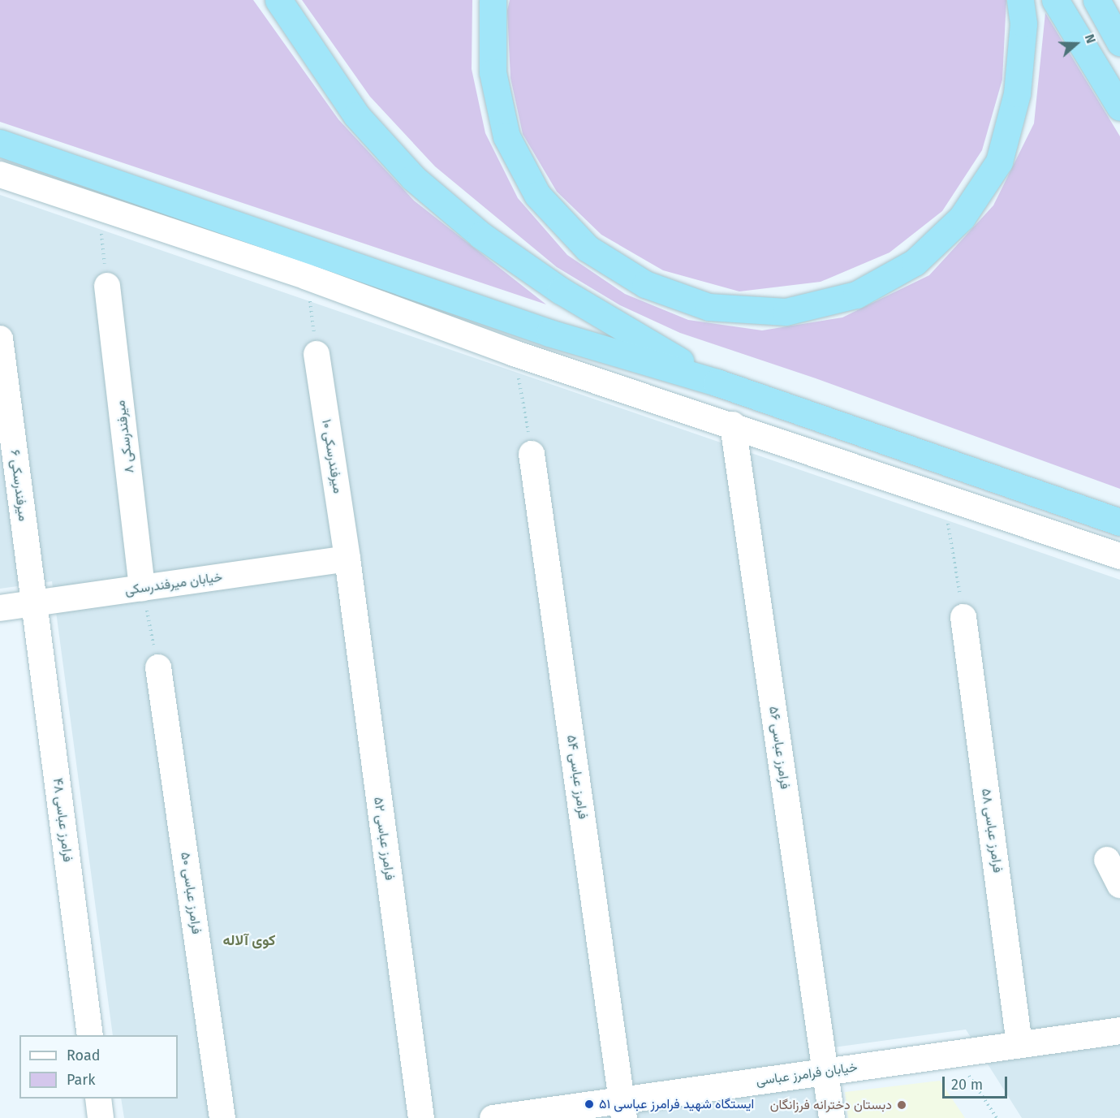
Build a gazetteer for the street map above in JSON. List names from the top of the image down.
{
  "streets": {
    "street": [
      "میرفندرسکی ۸",
      "میرفندرسکی ۱۰",
      "میرفندرسکی ۶",
      "خیابان میرفندرسکی",
      "فرامرز عباسی ۵۶",
      "فرامرز عباسی ۵۴",
      "فرامرز عباسی ۴۸",
      "فرامرز عباسی ۵۸",
      "فرامرز عباسی ۵۲",
      "فرامرز عباسی ۵۰",
      "خیابان فرامرز عباسی"
    ]
  },
  "crossings": [
    ["میرفندرسکی ۸", "خیابان میرفندرسکی"],
    ["میرفندرسکی ۱۰", "خیابان میرفندرسکی"],
    ["میرفندرسکی ۱۰", "فرامرز عباسی ۵۲"],
    ["میرفندرسکی ۶", "خیابان میرفندرسکی"],
    ["میرفندرسکی ۶", "فرامرز عباسی ۴۸"],
    ["خیابان میرفندرسکی", "فرامرز عباسی ۴۸"],
    ["خیابان میرفندرسکی", "فرامرز عباسی ۵۲"],
    ["فرامرز عباسی ۵۶", "خیابان فرامرز عباسی"],
    ["فرامرز عباسی ۵۴", "خیابان فرامرز عباسی"],
    ["فرامرز عباسی ۵۸", "خیابان فرامرز عباسی"]
  ],
  "districts": ["کوی آلاله"],
  "places": ["ایستگاه شهید فرامرز عباسی ۵۱", "دبستان دخترانه فرزانگان"],
  "legend": ["Road", "Park"],
  "scale_bar": "20 m",
  "north": "right"
}
